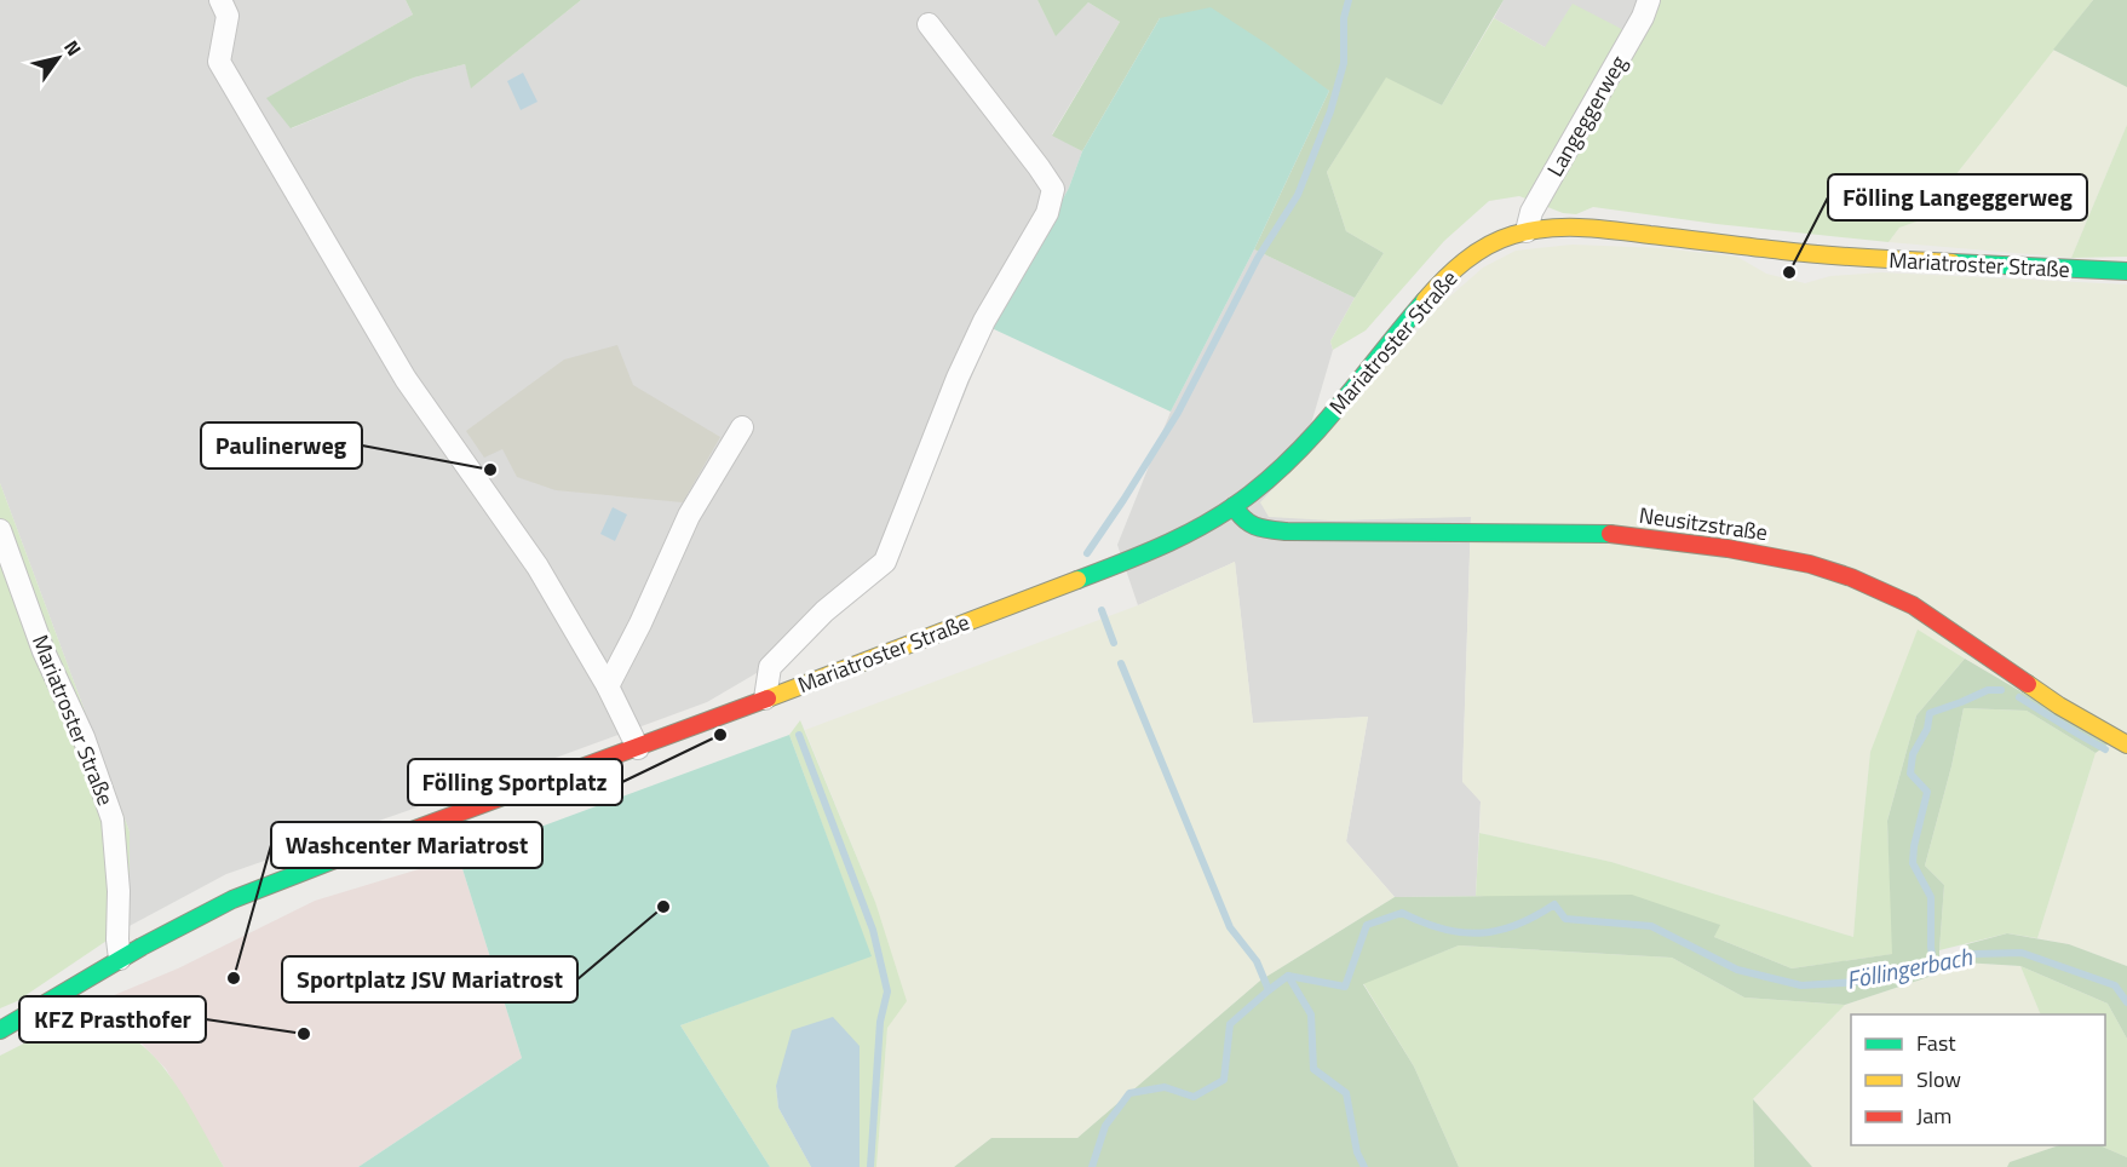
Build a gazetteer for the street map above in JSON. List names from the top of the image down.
{
  "streets": {
    "main road": ["Mariatroster Straße", "Neusitzstraße"],
    "street": ["Langeggerweg"]
  },
  "crossings": [
    ["Langeggerweg", "Mariatroster Straße"],
    ["Mariatroster Straße", "Neusitzstraße"]
  ],
  "water": ["Föllingerbach"],
  "places": [
    "Fölling Langeggerweg",
    "Paulinerweg",
    "Fölling Sportplatz",
    "Sportplatz JSV Mariatrost",
    "Washcenter Mariatrost",
    "KFZ Prasthofer"
  ],
  "legend": ["Fast", "Slow", "Jam"],
  "north": "top right"
}
